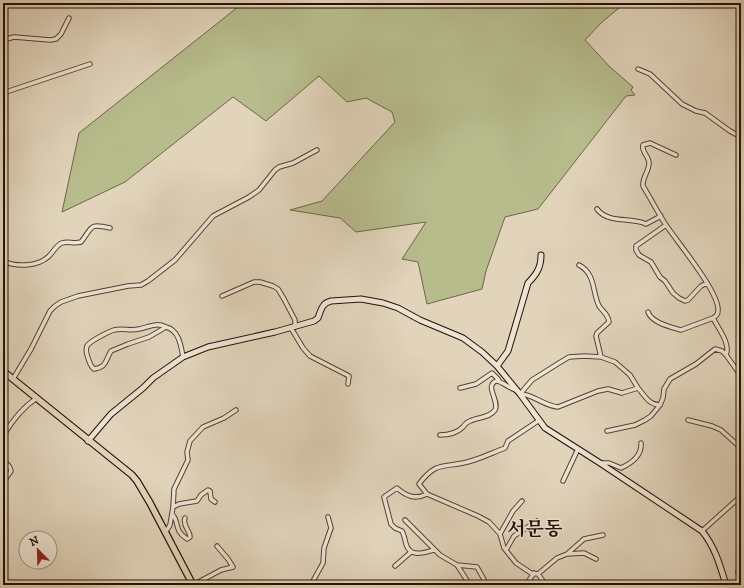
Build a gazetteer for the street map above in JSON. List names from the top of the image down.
{
  "districts": ["서문동"],
  "north": "top left"
}
